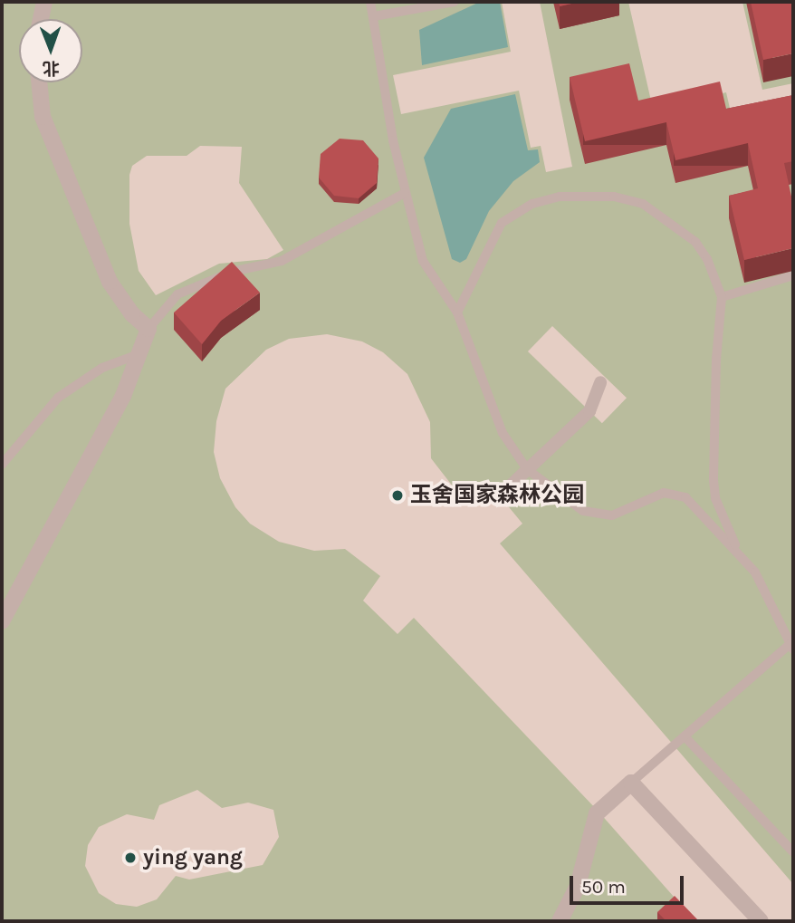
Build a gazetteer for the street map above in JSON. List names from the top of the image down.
{
  "places": ["玉舍国家森林公园", "ying yang"],
  "scale_bar": "50 m",
  "north": "bottom"
}
